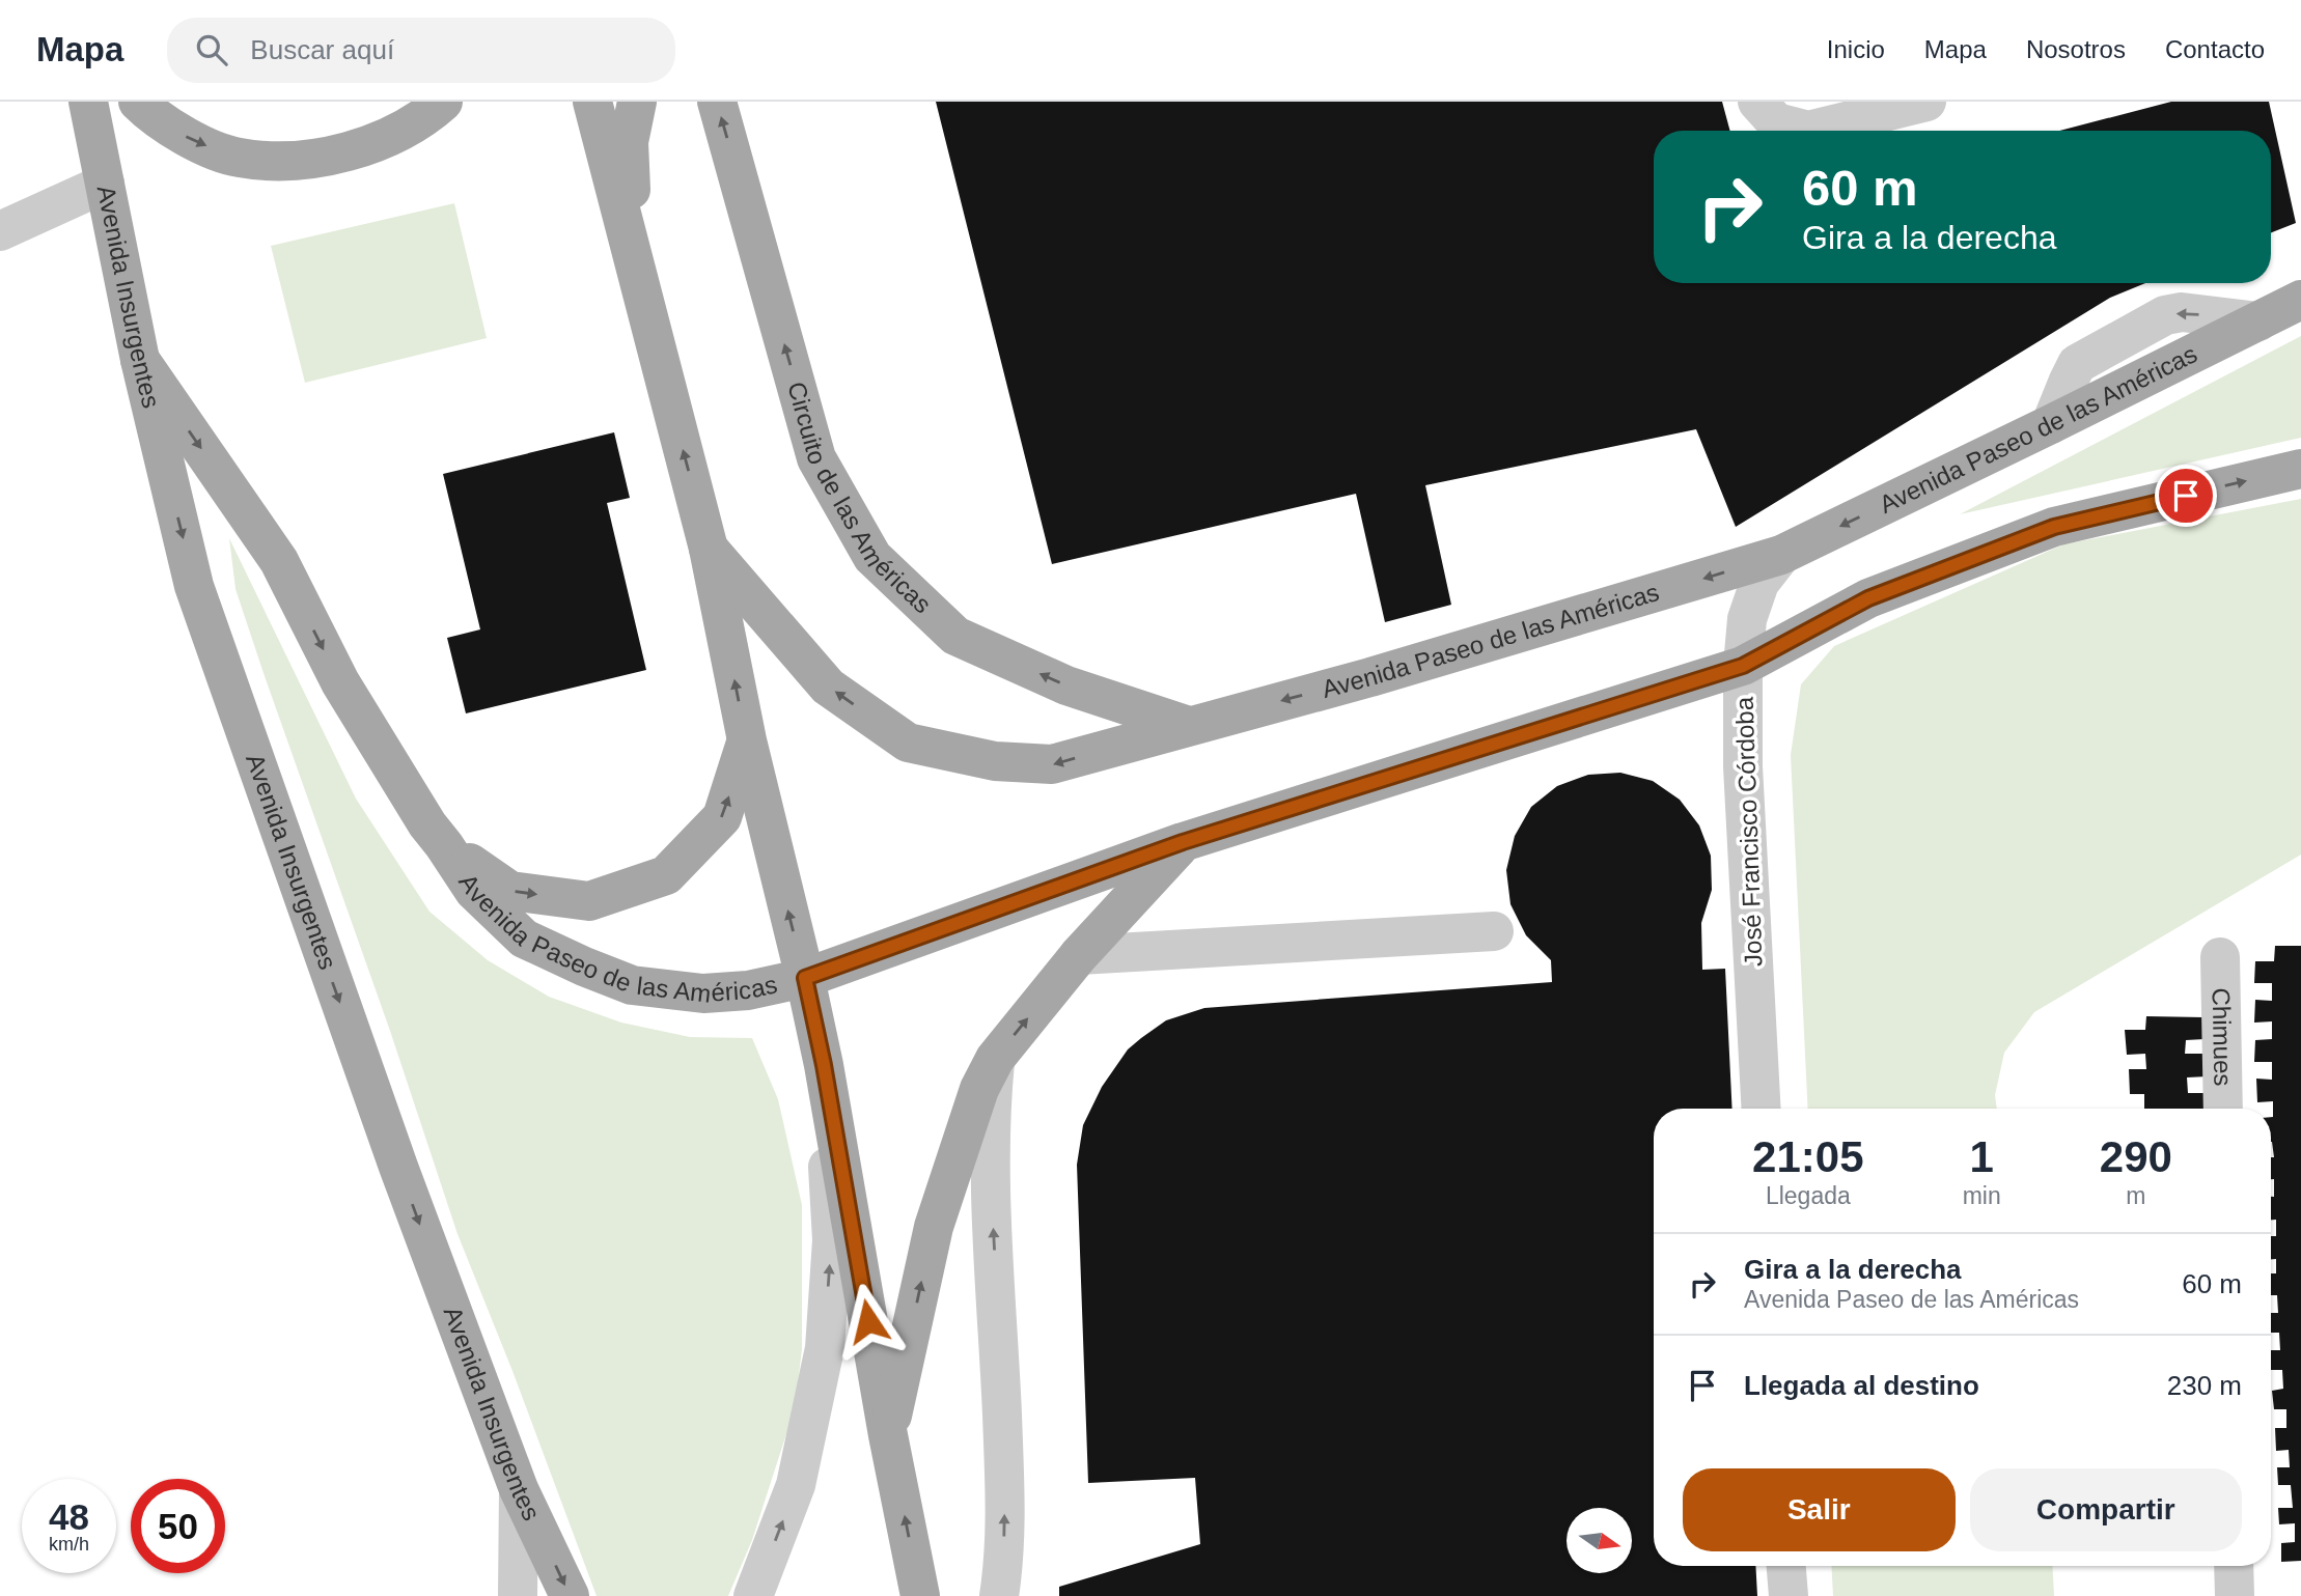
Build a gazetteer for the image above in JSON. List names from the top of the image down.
{
  "streets": {
    "main road": ["Avenida Insurgentes", "Avenida Paseo de las Américas", "Circuito de las Américas"],
    "street": ["José Francisco Córdoba", "Chimues"]
  },
  "crossings": [
    ["Avenida Insurgentes", "Avenida Paseo de las Américas"],
    ["Avenida Paseo de las Américas", "Circuito de las Américas"],
    ["Avenida Paseo de las Américas", "José Francisco Córdoba"]
  ],
  "one_way": ["Avenida Insurgentes"],
  "north": "right",
  "page": {
    "header": "Mapa",
    "search": "Buscar aquí",
    "nav": [
      "Inicio",
      "Mapa",
      "Nosotros",
      "Contacto"
    ],
    "turn": ["60 m", "Gira a la derecha"],
    "eta": [
      "21:05",
      "Llegada",
      "1",
      "min",
      "290",
      "m"
    ],
    "list": [
      {
        "name": "Gira a la derecha",
        "note": "Avenida Paseo de las Américas",
        "value": "60 m"
      },
      {
        "name": "Llegada al destino",
        "value": "230 m"
      }
    ],
    "buttons": ["Salir", "Compartir"],
    "speed": "48 km/h",
    "limit": "50"
  }
}
